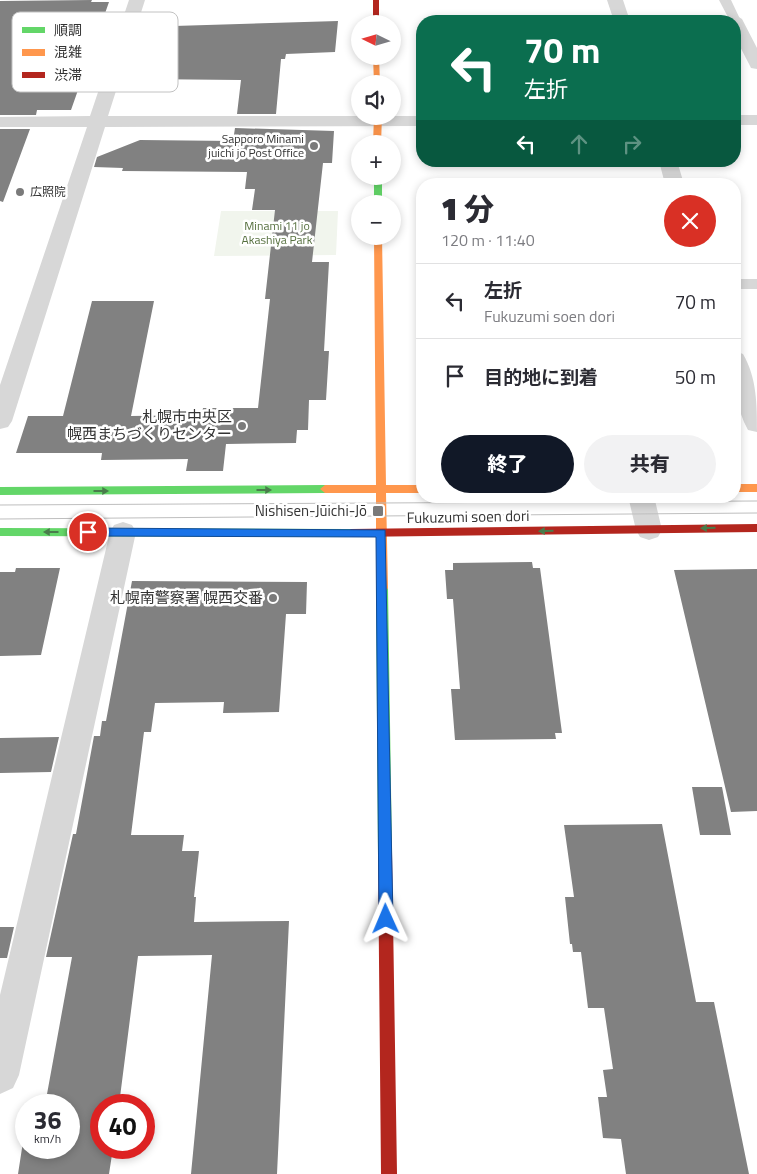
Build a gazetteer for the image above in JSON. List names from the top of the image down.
{
  "streets": {
    "street": ["Fukuzumi soen dori"]
  },
  "parks": ["Minami 11 jo Akashiya Park"],
  "places": {
    "other": [
      "Sapporo Minami juichi jo Post Office",
      "広照院",
      "札幌市中央区 幌西まちづくりセンター",
      "札幌南警察署 幌西交番"
    ],
    "transit": ["Nishisen-Jūichi-Jō"]
  },
  "legend": ["順調", "混雑", "渋滞"],
  "north": "left",
  "page": {
    "map_buttons": ["+", "−"],
    "turn": ["70 m", "左折"],
    "heading": ["1 分", "120 m · 11:40"],
    "list": [
      {
        "name": "左折",
        "note": "Fukuzumi soen dori",
        "value": "70 m"
      },
      {
        "name": "目的地に到着",
        "value": "50 m"
      }
    ],
    "buttons": ["終了", "共有"],
    "speed": "36 km/h",
    "limit": "40"
  }
}
